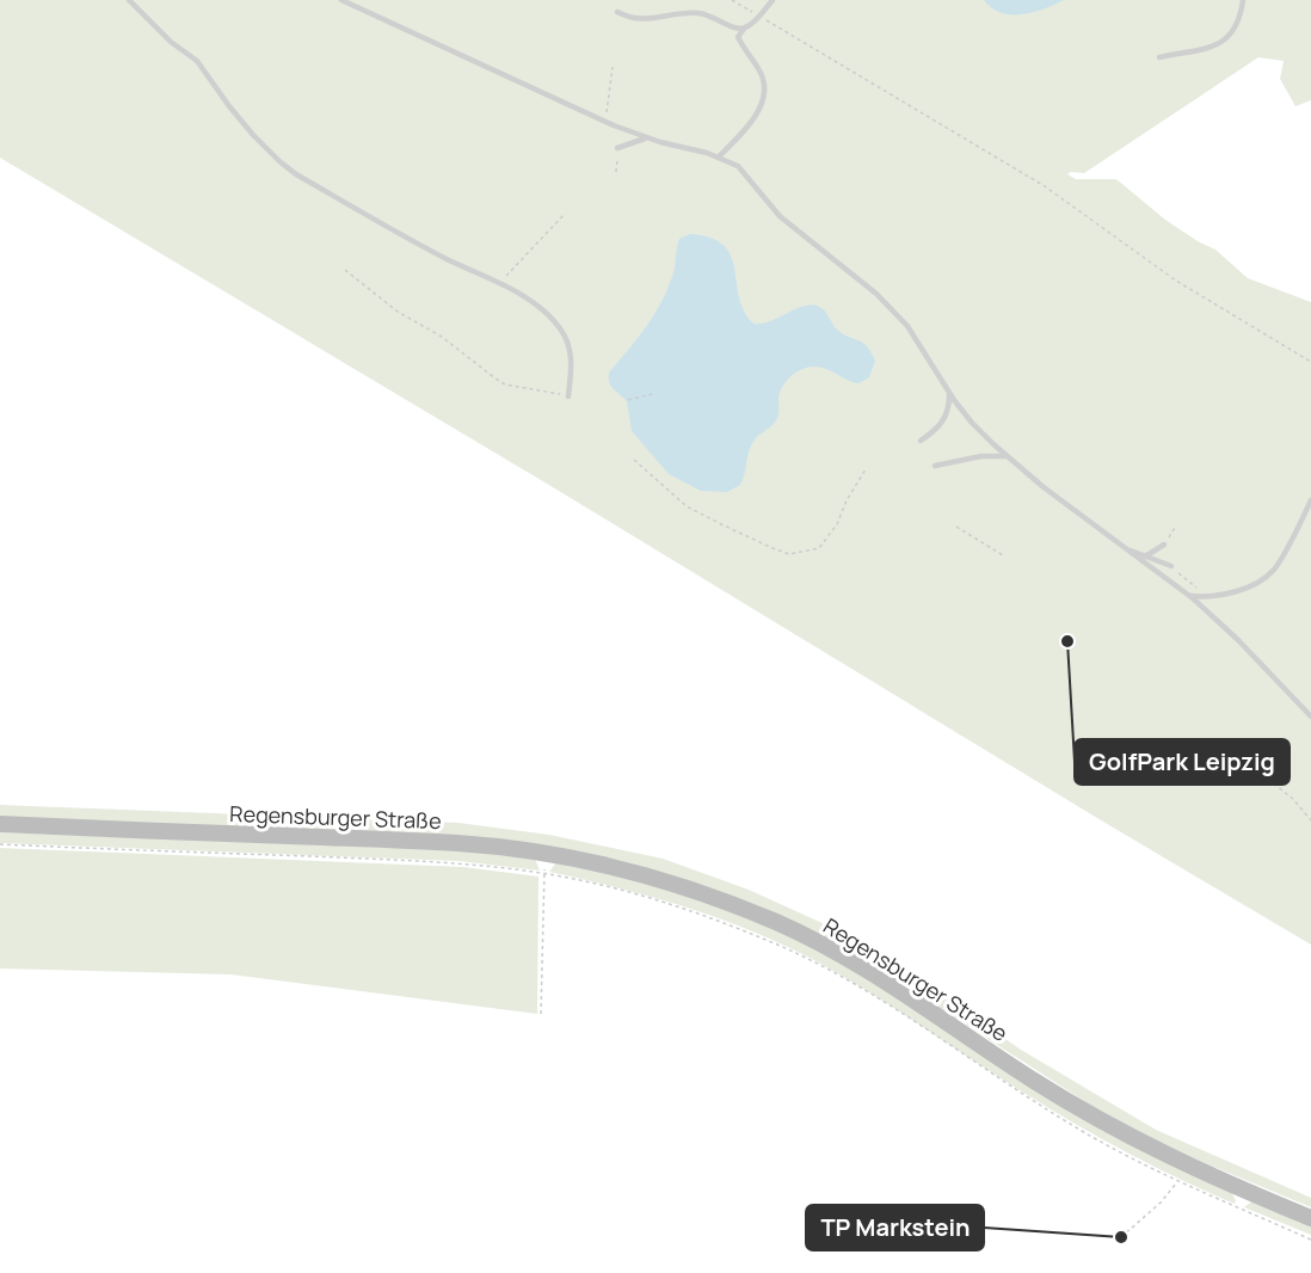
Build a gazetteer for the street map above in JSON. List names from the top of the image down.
{
  "streets": {
    "street": ["Regensburger Straße"]
  },
  "places": ["GolfPark Leipzig", "TP Markstein"]
}
